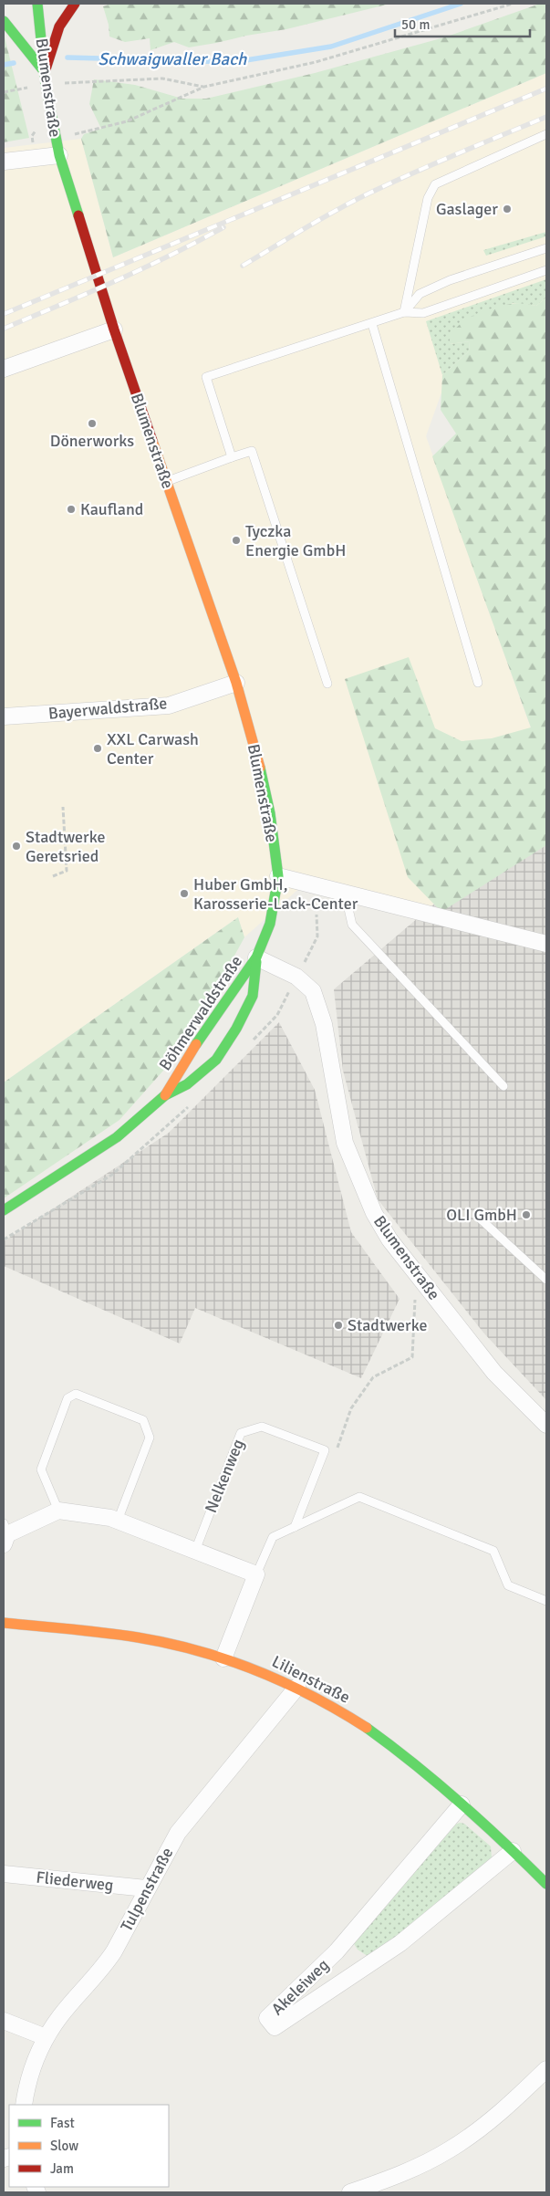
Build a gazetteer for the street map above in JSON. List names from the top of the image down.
{
  "streets": {
    "street": [
      "Blumenstraße",
      "Bayerwaldstraße",
      "Böhmerwaldstraße",
      "Lilienstraße",
      "Fliederweg",
      "Tulpenstraße",
      "Akeleiweg"
    ],
    "lane": ["Nelkenweg"]
  },
  "crossings": [
    ["Blumenstraße", "Bayerwaldstraße"],
    ["Blumenstraße", "Böhmerwaldstraße"],
    ["Lilienstraße", "Tulpenstraße"],
    ["Lilienstraße", "Akeleiweg"],
    ["Fliederweg", "Tulpenstraße"]
  ],
  "water": ["Schwaigwaller Bach"],
  "places": [
    "Gaslager",
    "Dönerworks",
    "Kaufland",
    "Tyczka Energie GmbH",
    "XXL Carwash Center",
    "Stadtwerke Geretsried",
    "Huber GmbH, Karosserie-Lack-Center",
    "OLI GmbH",
    "Stadtwerke"
  ],
  "legend": ["Fast", "Slow", "Jam"],
  "scale_bar": "50 m"
}
